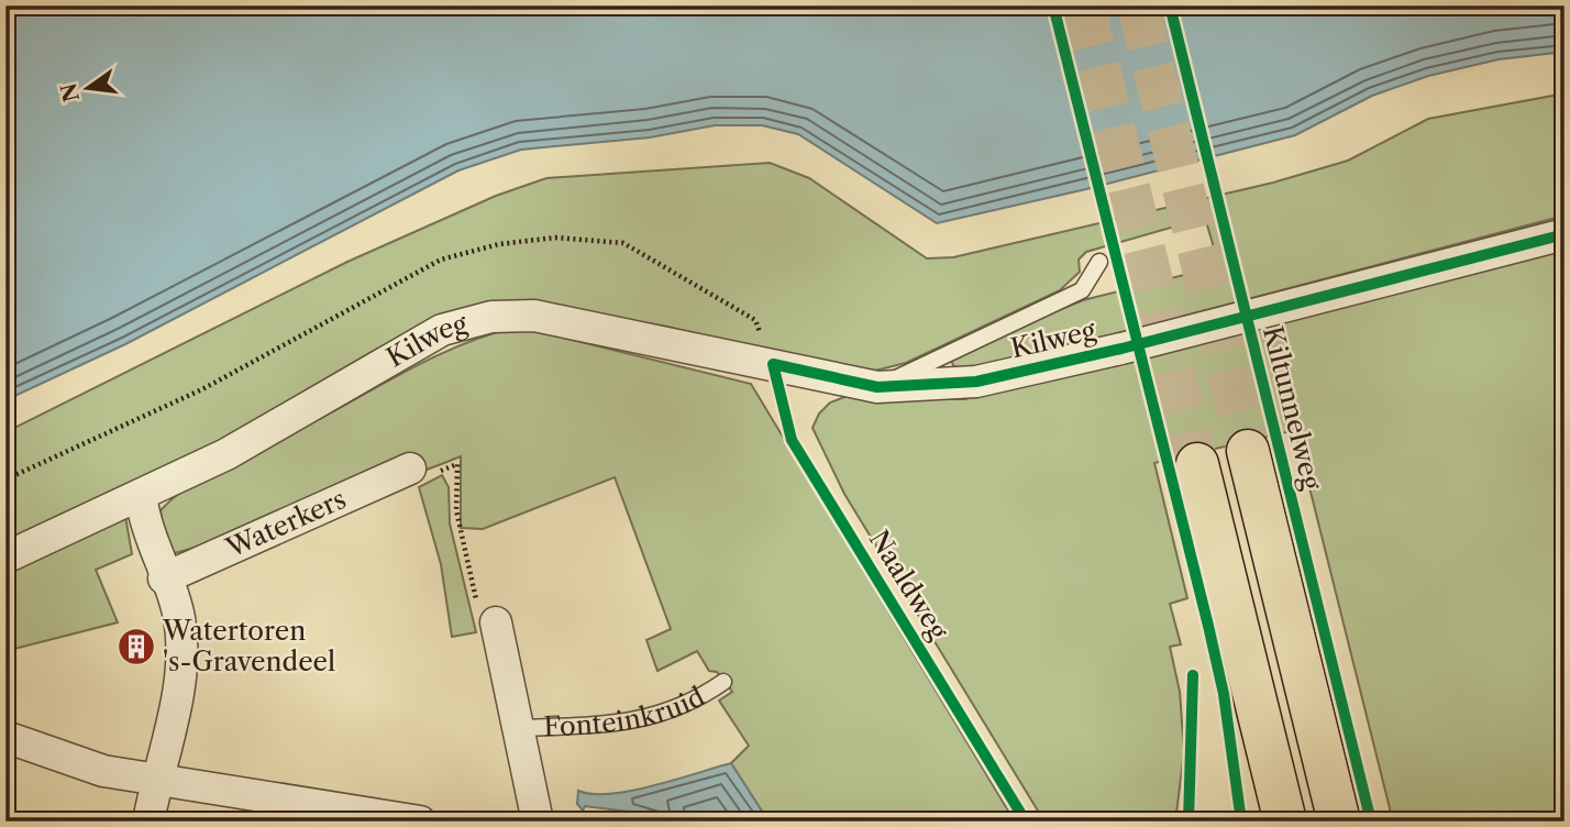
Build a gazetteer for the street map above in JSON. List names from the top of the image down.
{
  "streets": {
    "main road": ["Kiltunnelweg"],
    "street": ["Kilweg", "Waterkers", "Fonteinkruid"],
    "cycle path": ["Naaldweg"]
  },
  "places": {
    "building": ["Watertoren 's-Gravendeel"]
  },
  "north": "left"
}
